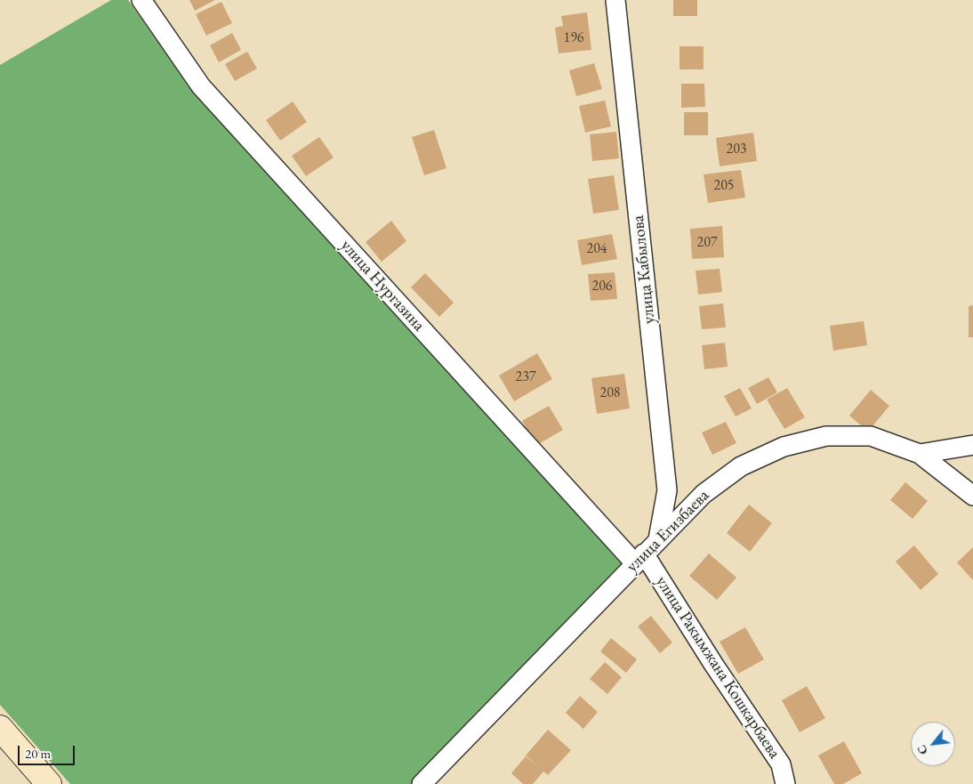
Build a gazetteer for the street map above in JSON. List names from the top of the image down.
{
  "streets": {
    "street": [
      "улица Кабылова",
      "улица Нургазина",
      "улица Егизбаева",
      "улица Ракымжана Кошкарбаева"
    ]
  },
  "crossings": [
    ["улица Кабылова", "улица Егизбаева"],
    ["улица Нургазина", "улица Егизбаева"],
    ["улица Нургазина", "улица Ракымжана Кошкарбаева"],
    ["улица Егизбаева", "улица Ракымжана Кошкарбаева"]
  ],
  "house_numbers": [
    "196",
    "203",
    "205",
    "207",
    "204",
    "206",
    "237",
    "208"
  ],
  "scale_bar": "20 m",
  "north": "bottom left"
}
